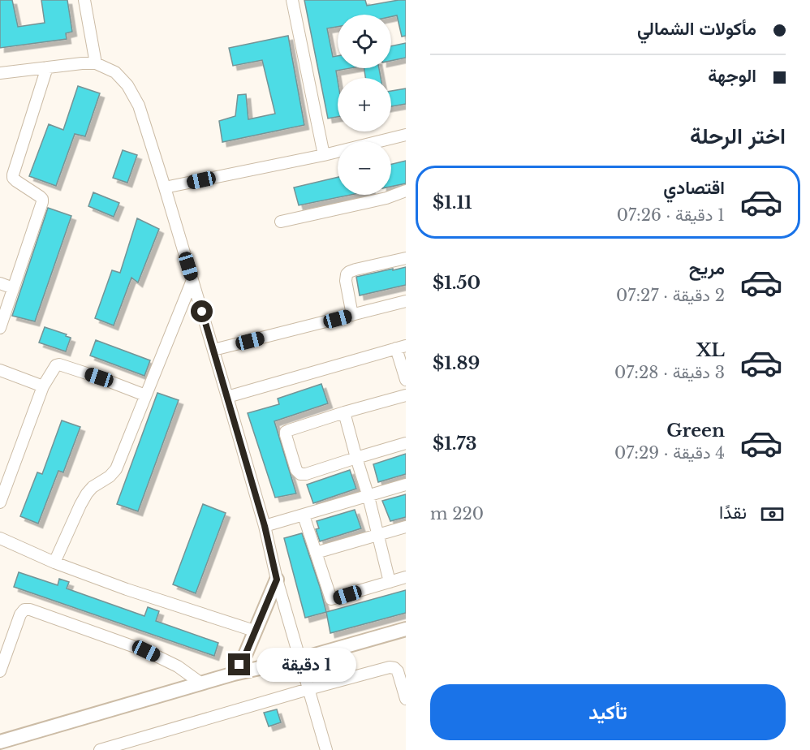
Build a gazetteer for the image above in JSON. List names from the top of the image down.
{
  "page": {
    "banner": ["مأكولات الشمالي", "الوجهة"],
    "map_buttons": ["+", "−"],
    "heading": "اختر الرحلة",
    "list": [
      {
        "name": "اقتصادي",
        "note": "1 دقيقة · 07:26",
        "value": "$1.11"
      },
      {
        "name": "مريح",
        "note": "2 دقيقة · 07:27",
        "value": "$1.50"
      },
      {
        "name": "XL",
        "note": "3 دقيقة · 07:28",
        "value": "$1.89"
      },
      {
        "name": "Green",
        "note": "4 دقيقة · 07:29",
        "value": "$1.73"
      }
    ],
    "pay": ["نقدًا", "220 m"],
    "bubble": "1 دقيقة",
    "buttons": "تأكيد"
  }
}
